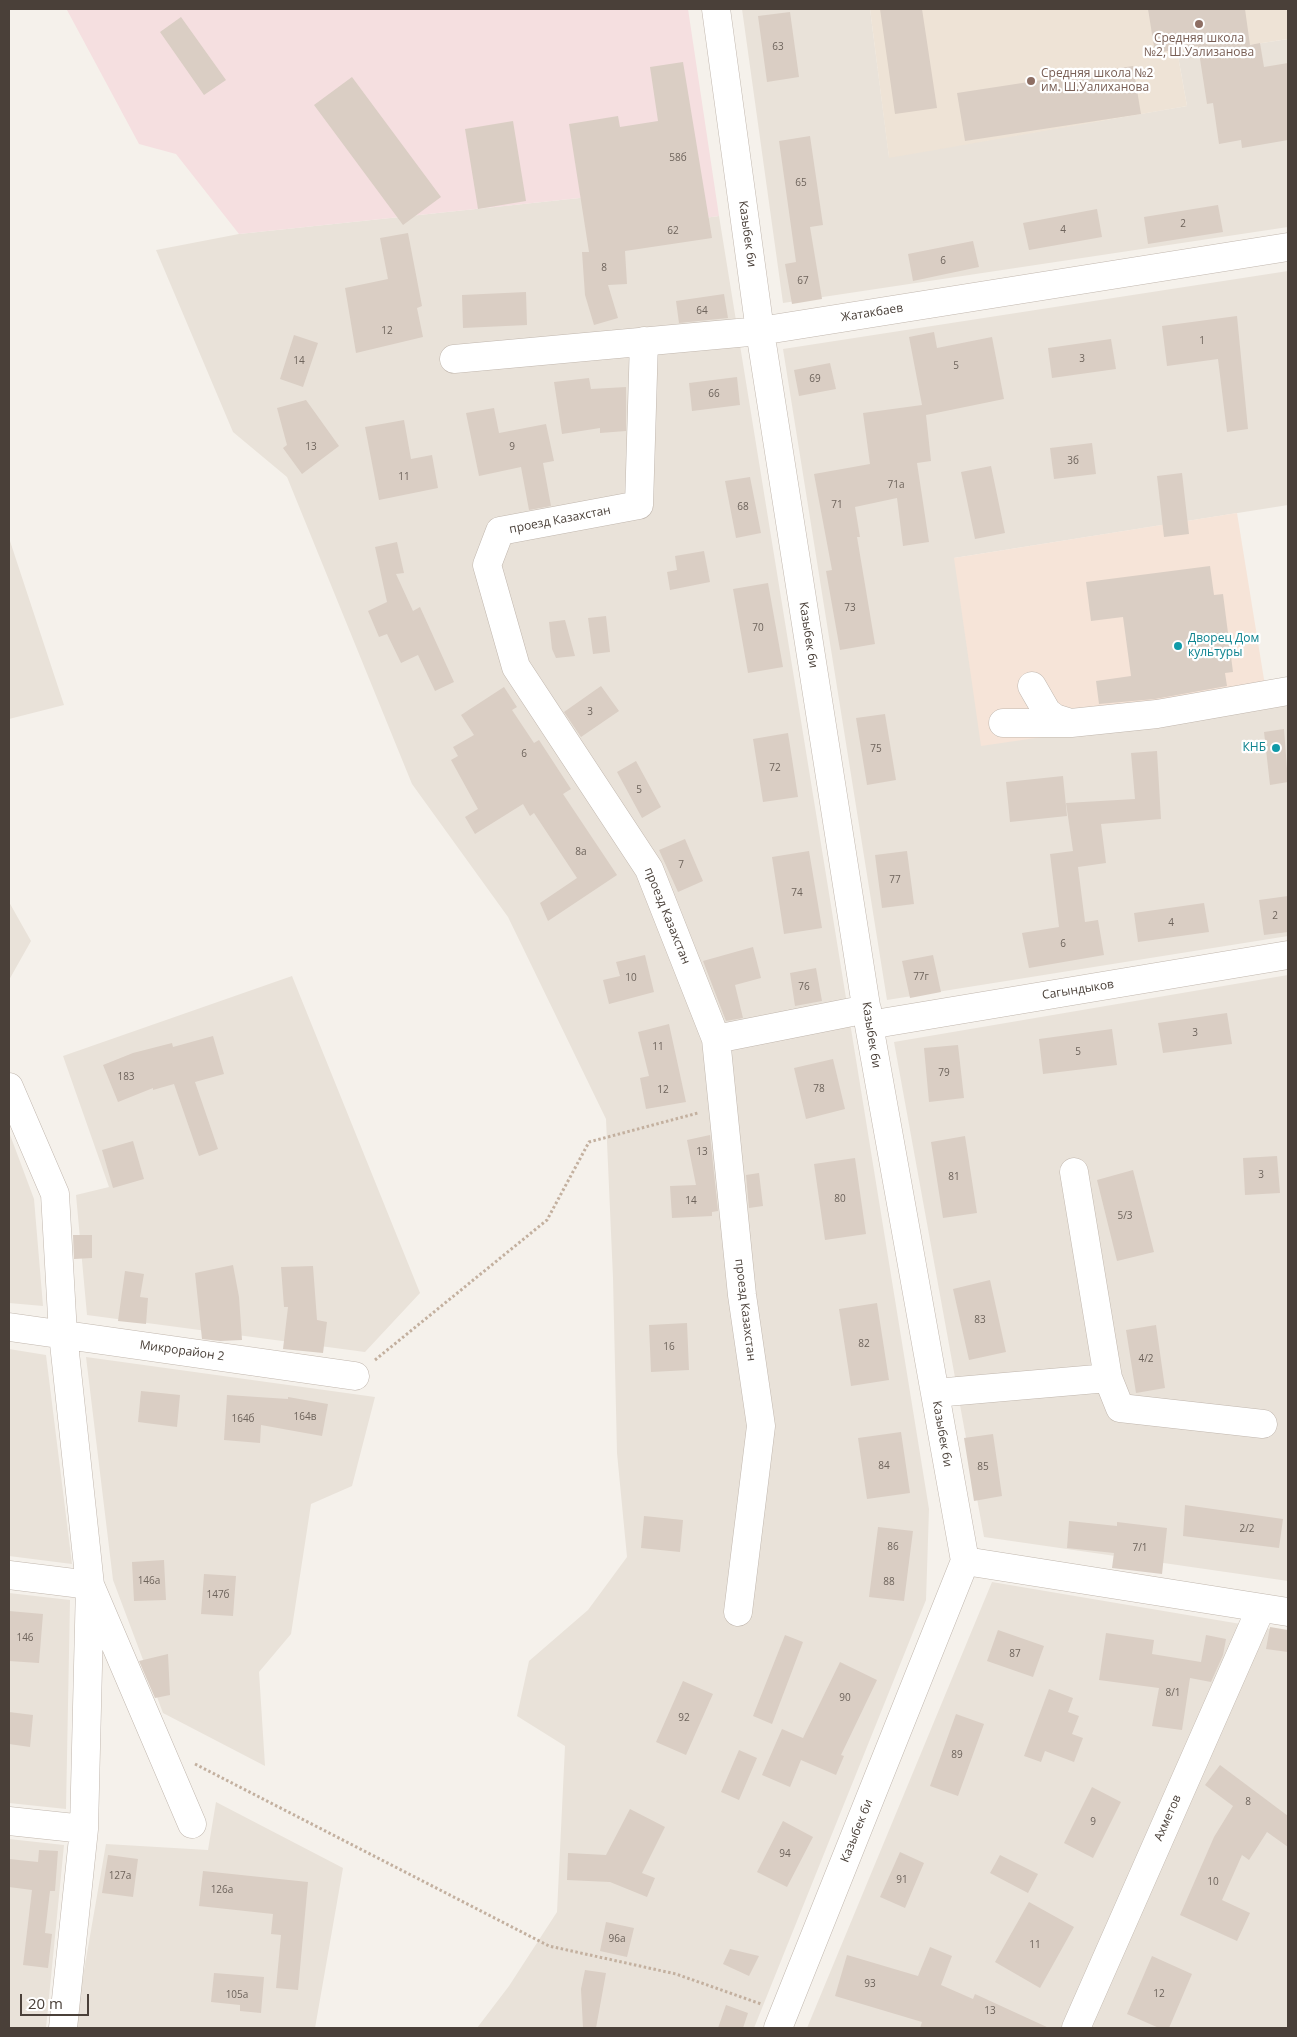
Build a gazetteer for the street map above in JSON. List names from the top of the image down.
{
  "streets": {
    "street": [
      "Казыбек би",
      "Жатакбаев",
      "проезд Казахстан",
      "Сагындыков",
      "Микрорайон 2",
      "Ахметов"
    ]
  },
  "crossings": [
    ["Казыбек би", "Жатакбаев"],
    ["Казыбек би", "Сагындыков"],
    ["Жатакбаев", "проезд Казахстан"],
    ["проезд Казахстан", "Сагындыков"]
  ],
  "places": [
    "Средняя школа №2, Ш.Уализанова",
    "Средняя школа №2 им. Ш.Уалиханова",
    "Дворец Дом культуры",
    "КНБ"
  ],
  "house_numbers": [
    "63",
    "58б",
    "65",
    "2",
    "4",
    "62",
    "6",
    "8",
    "67",
    "64",
    "12",
    "1",
    "3",
    "14",
    "5",
    "69",
    "66",
    "13",
    "9",
    "3б",
    "11",
    "71а",
    "71",
    "68",
    "73",
    "70",
    "3",
    "75",
    "6",
    "72",
    "5",
    "8а",
    "7",
    "77",
    "74",
    "2",
    "4",
    "6",
    "77г",
    "10",
    "76",
    "3",
    "11",
    "5",
    "79",
    "183",
    "78",
    "12",
    "13",
    "3",
    "81",
    "80",
    "14",
    "5/3",
    "83",
    "82",
    "16",
    "4/2",
    "164в",
    "164б",
    "84",
    "85",
    "2/2",
    "86",
    "7/1",
    "146а",
    "88",
    "147б",
    "146",
    "87",
    "8/1",
    "90",
    "92",
    "89",
    "8",
    "9",
    "94",
    "127а",
    "91",
    "10",
    "126а",
    "96а",
    "11",
    "93",
    "12",
    "105а",
    "13"
  ],
  "scale_bar": "20 m"
}
